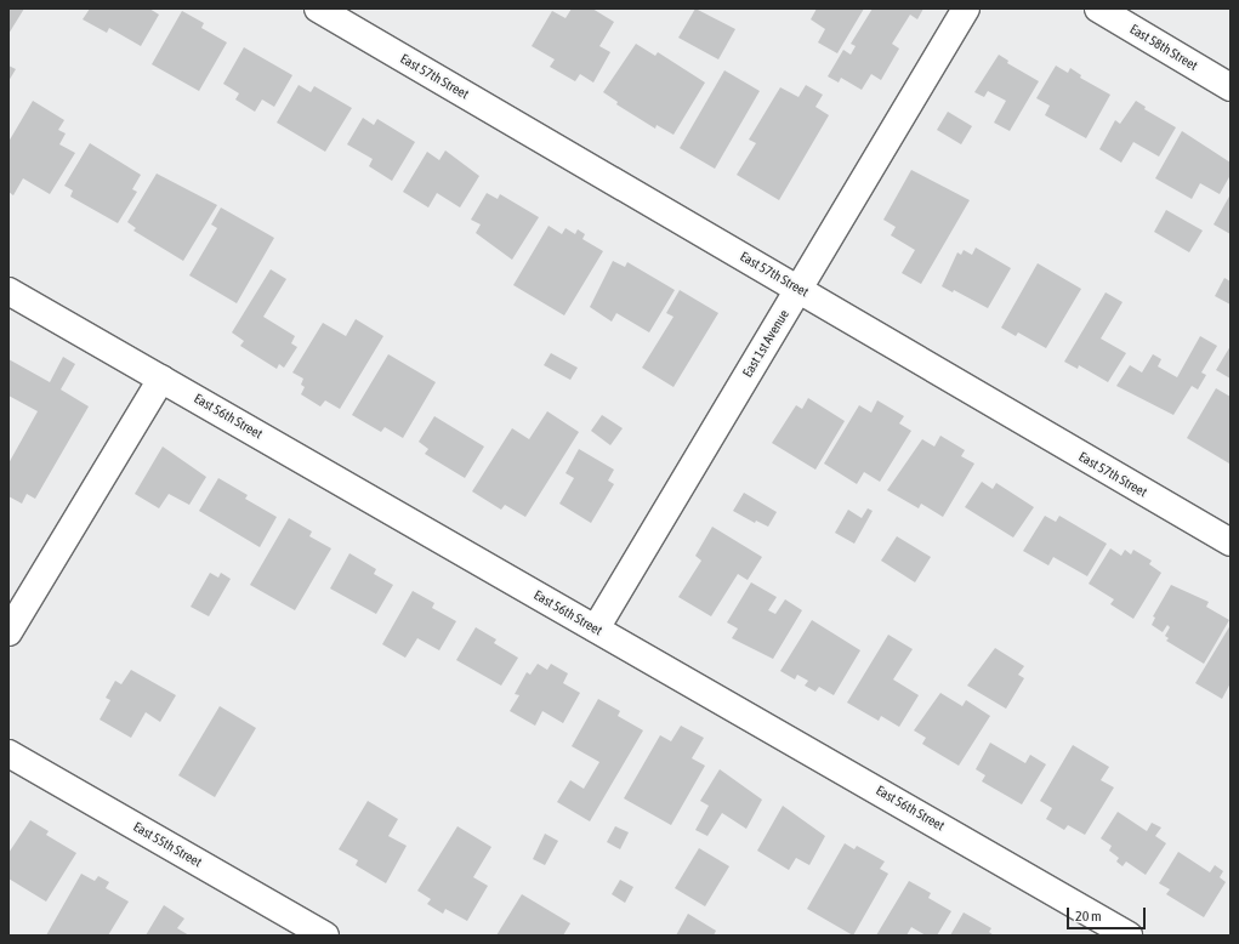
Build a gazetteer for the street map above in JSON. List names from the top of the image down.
{
  "streets": {
    "street": [
      "East 58th Street",
      "East 57th Street",
      "East 1st Avenue",
      "East 56th Street",
      "East 55th Street"
    ]
  },
  "crossings": [
    ["East 57th Street", "East 1st Avenue"],
    ["East 1st Avenue", "East 56th Street"]
  ],
  "scale_bar": "20 m"
}
